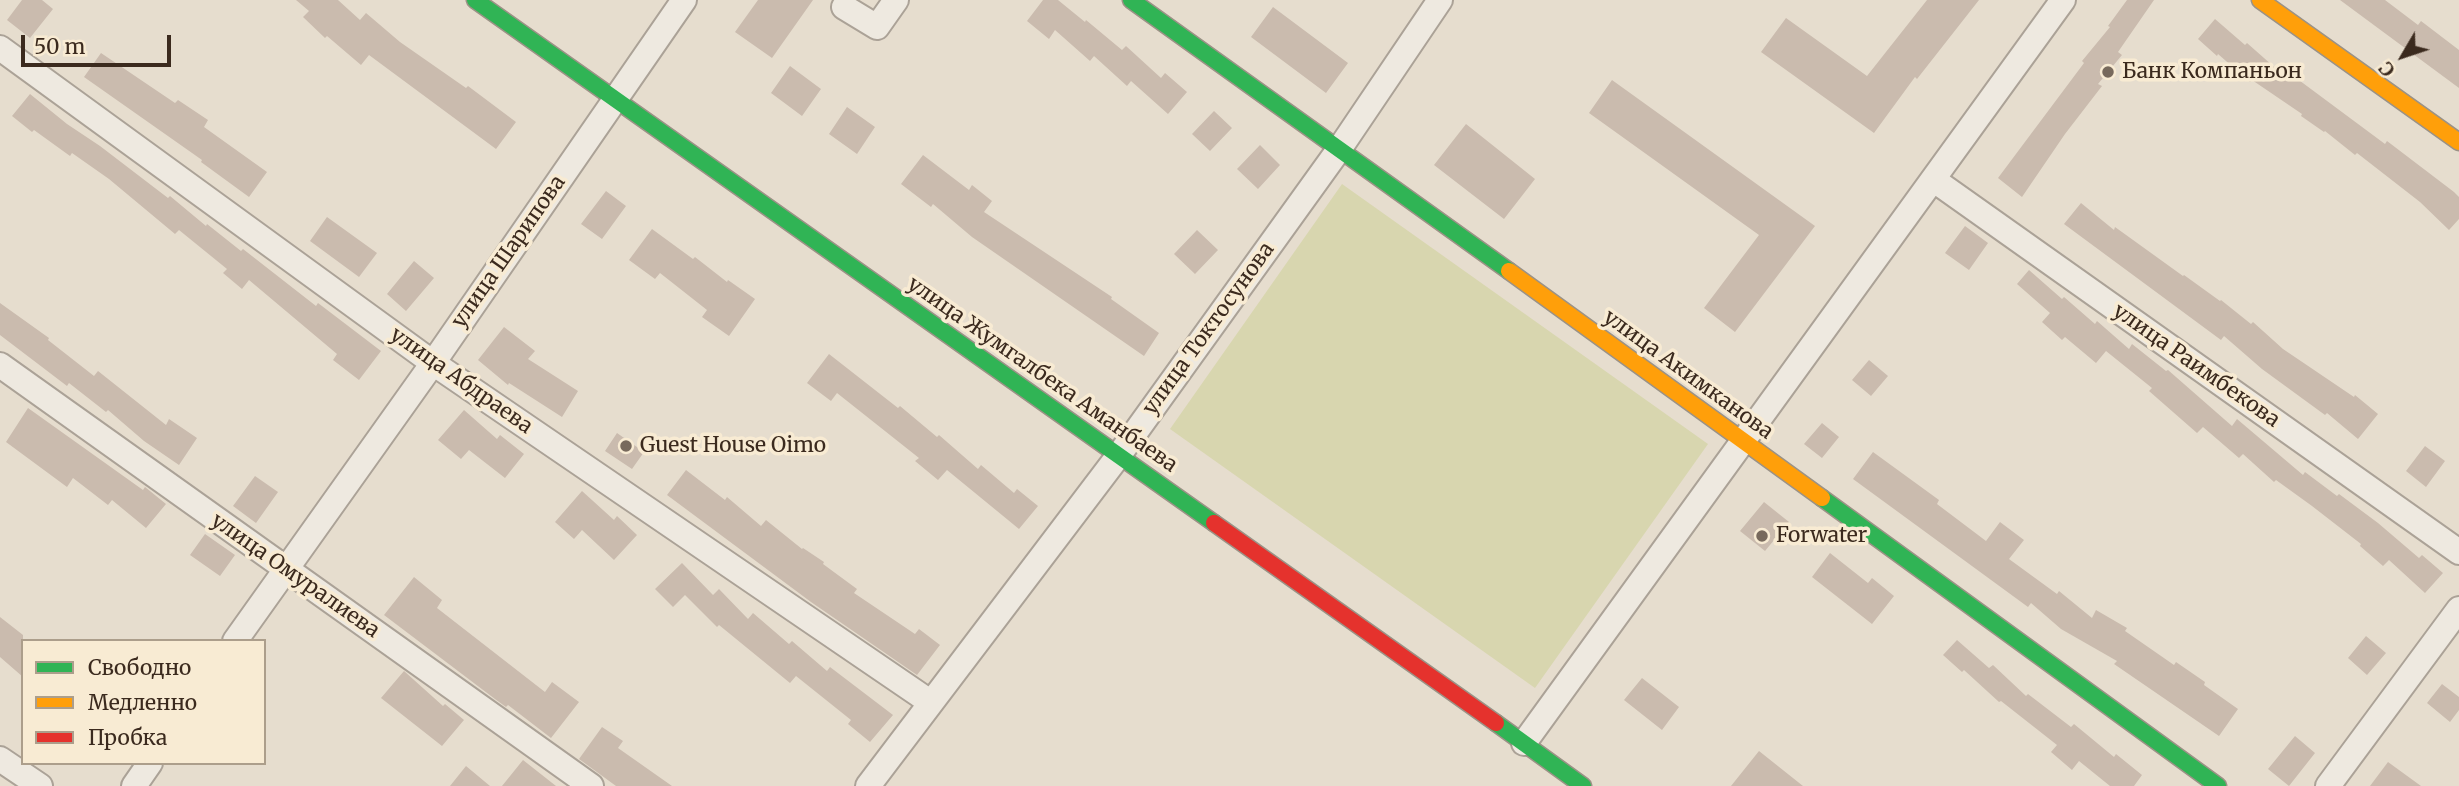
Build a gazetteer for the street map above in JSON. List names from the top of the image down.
{
  "streets": {
    "street": [
      "улица Шарипова",
      "улица Токтосунова",
      "улица Раимбекова",
      "улица Жумгалбека Аманбаева",
      "улица Акимканова",
      "улица Абдраева",
      "улица Омуралиева"
    ]
  },
  "crossings": [
    ["улица Шарипова", "улица Жумгалбека Аманбаева"],
    ["улица Шарипова", "улица Абдраева"],
    ["улица Шарипова", "улица Омуралиева"],
    ["улица Токтосунова", "улица Жумгалбека Аманбаева"],
    ["улица Токтосунова", "улица Акимканова"],
    ["улица Токтосунова", "улица Абдраева"]
  ],
  "places": ["Банк Компаньон", "Guest House Oimo", "Forwater"],
  "legend": ["Свободно", "Медленно", "Пробка"],
  "scale_bar": "50 m",
  "north": "bottom left"
}
